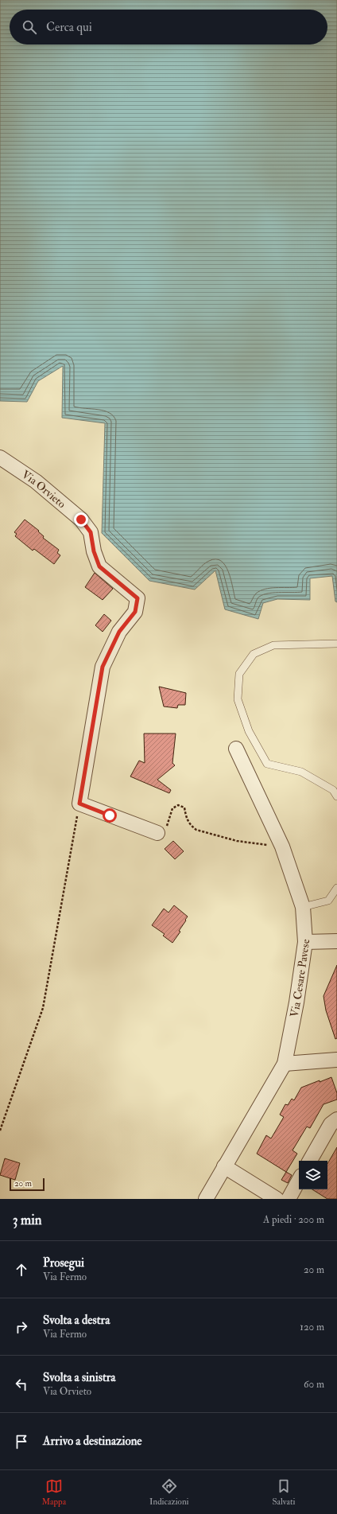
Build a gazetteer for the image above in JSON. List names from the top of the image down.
{
  "streets": {
    "street": ["Via Orvieto", "Via Cesare Pavese"]
  },
  "scale_bar": "20 m",
  "page": {
    "search": "Cerca qui",
    "scale": "20 m",
    "heading": ["3 min", "A piedi · 200 m"],
    "list": [
      ["Prosegui", "Via Fermo", "20 m"],
      ["Svolta a destra", "Via Fermo", "120 m"],
      ["Svolta a sinistra", "Via Orvieto", "60 m"],
      "Arrivo a destinazione"
    ],
    "nav": ["Mappa", "Indicazioni", "Salvati"]
  }
}
